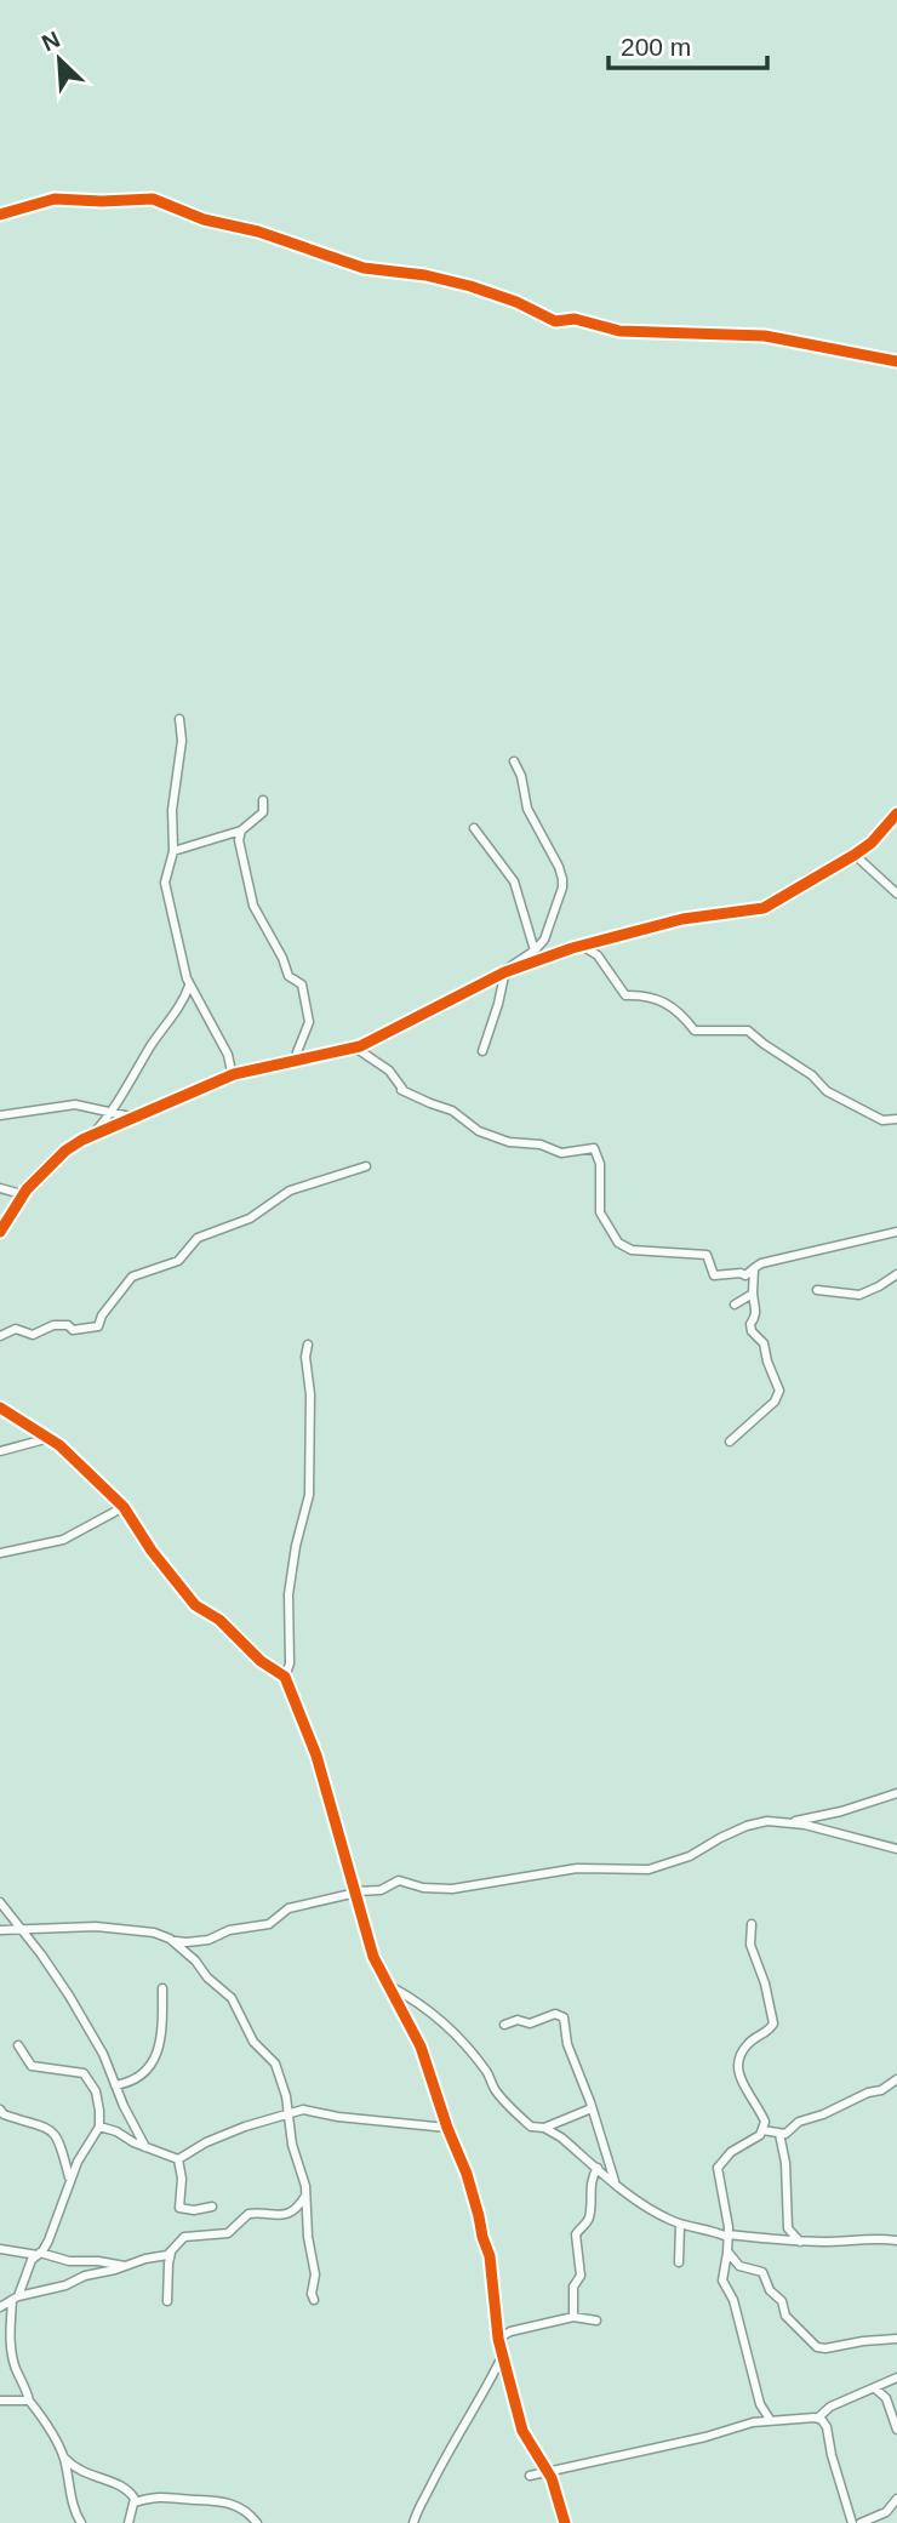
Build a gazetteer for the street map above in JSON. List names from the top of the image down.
{
  "scale_bar": "200 m",
  "north": "top left"
}
